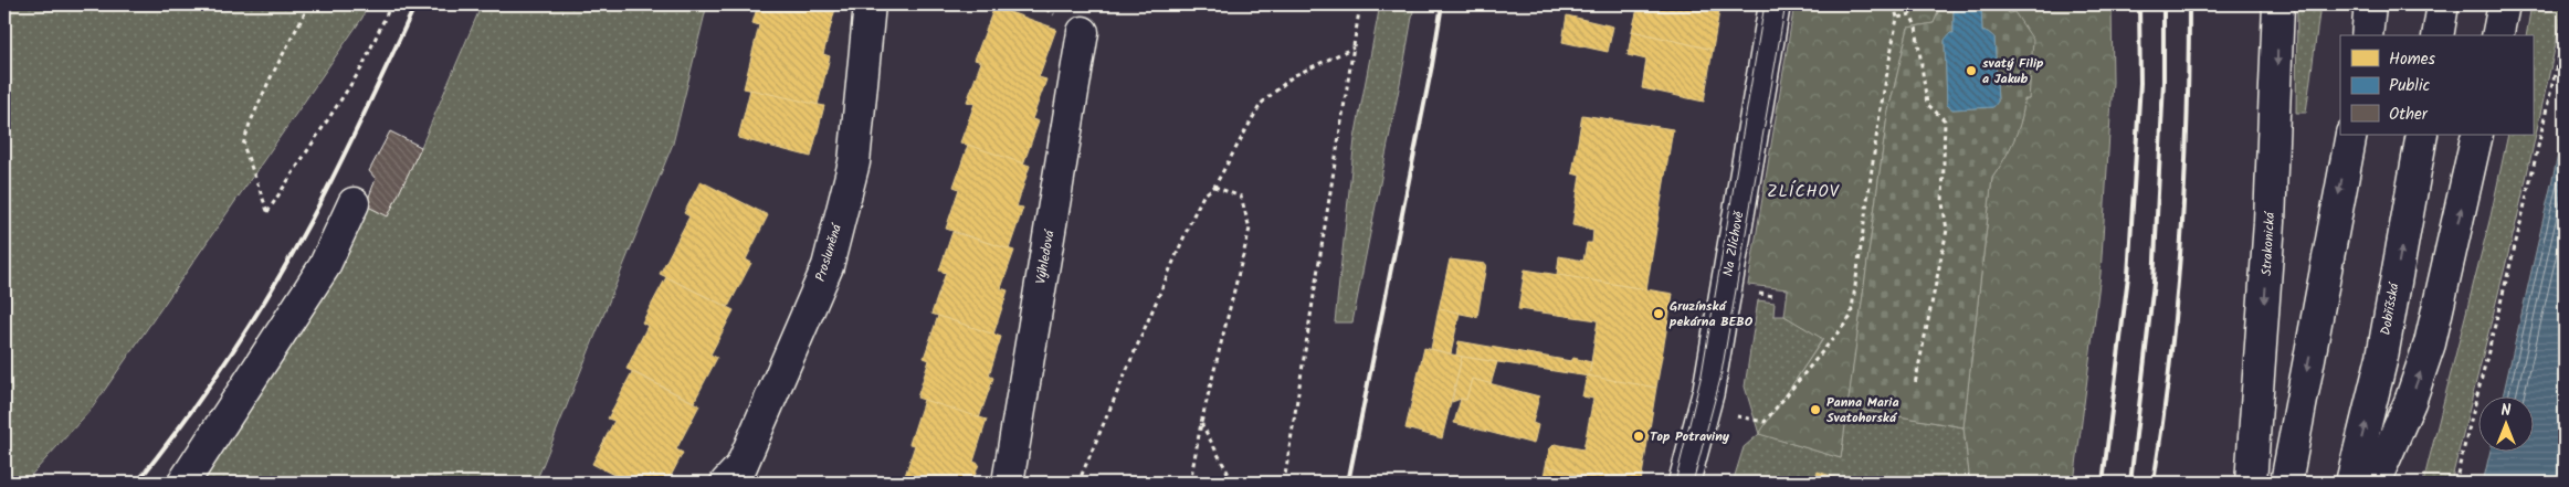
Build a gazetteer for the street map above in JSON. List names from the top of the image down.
{
  "streets": {
    "main road": [
      "Na Zlíchově",
      "Strakonická",
      "Prosluněná",
      "Výhledová",
      "Dobříšská"
    ]
  },
  "districts": ["ZLÍCHOV"],
  "places": [
    "svatý Filip a Jakub",
    "Gruzínská pekárna BEBO",
    "Panna Maria Svatohorská",
    "Top Potraviny"
  ],
  "legend": ["Homes", "Public", "Other"],
  "north": "top"
}
